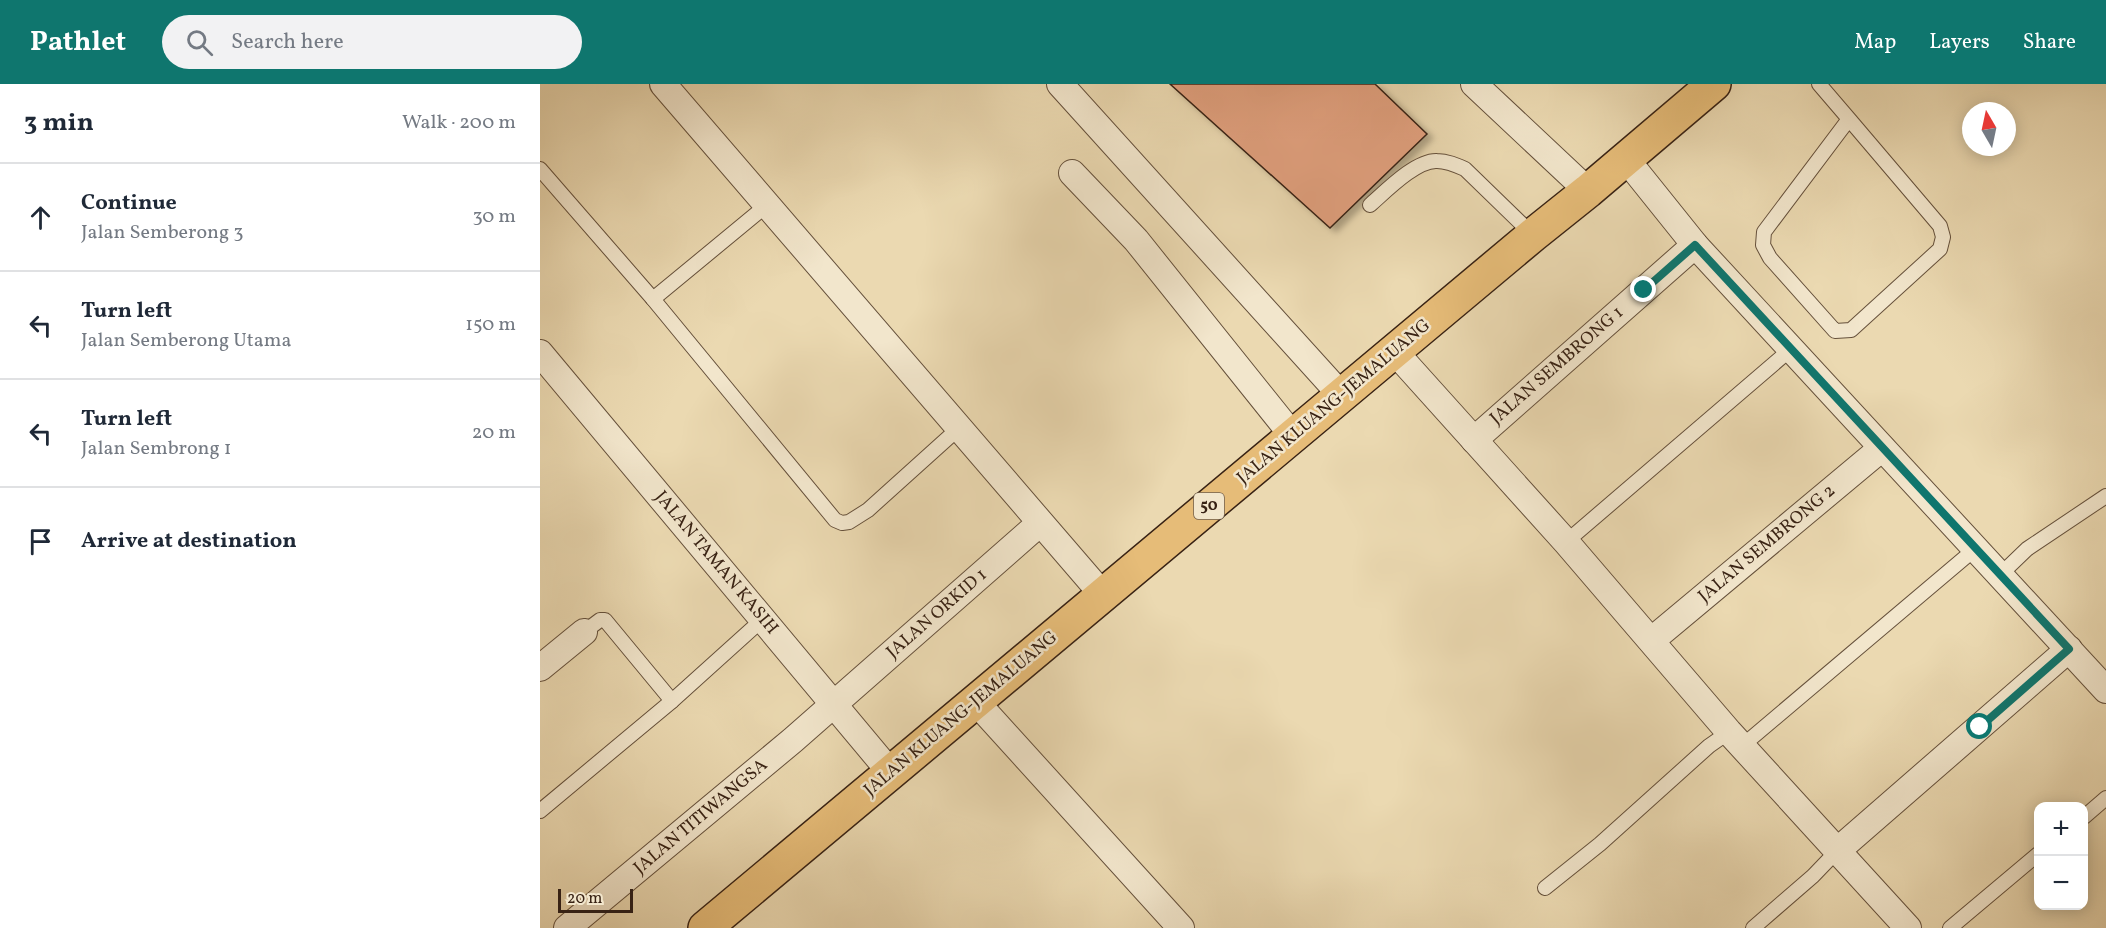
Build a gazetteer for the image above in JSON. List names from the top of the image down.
{
  "streets": {
    "highway": ["JALAN KLUANG-JEMALUANG", "50"],
    "street": [
      "JALAN SEMBRONG 1",
      "JALAN SEMBRONG 2",
      "JALAN TAMAN KASIH",
      "JALAN ORKID 1",
      "JALAN TITIWANGSA"
    ]
  },
  "crossings": [
    ["JALAN KLUANG-JEMALUANG", "JALAN TAMAN KASIH"],
    ["JALAN TAMAN KASIH", "JALAN ORKID 1"],
    ["JALAN TAMAN KASIH", "JALAN TITIWANGSA"],
    ["JALAN ORKID 1", "JALAN TITIWANGSA"]
  ],
  "scale_bar": "20 m",
  "north": "top",
  "page": {
    "header": "Pathlet",
    "search": "Search here",
    "nav": ["Map", "Layers", "Share"],
    "heading": ["3 min", "Walk · 200 m"],
    "list": [
      ["Continue", "Jalan Semberong 3", "30 m"],
      ["Turn left", "Jalan Semberong Utama", "150 m"],
      ["Turn left", "Jalan Sembrong 1", "20 m"],
      "Arrive at destination"
    ],
    "map_buttons": ["+", "−"],
    "scale": "20 m"
  }
}
